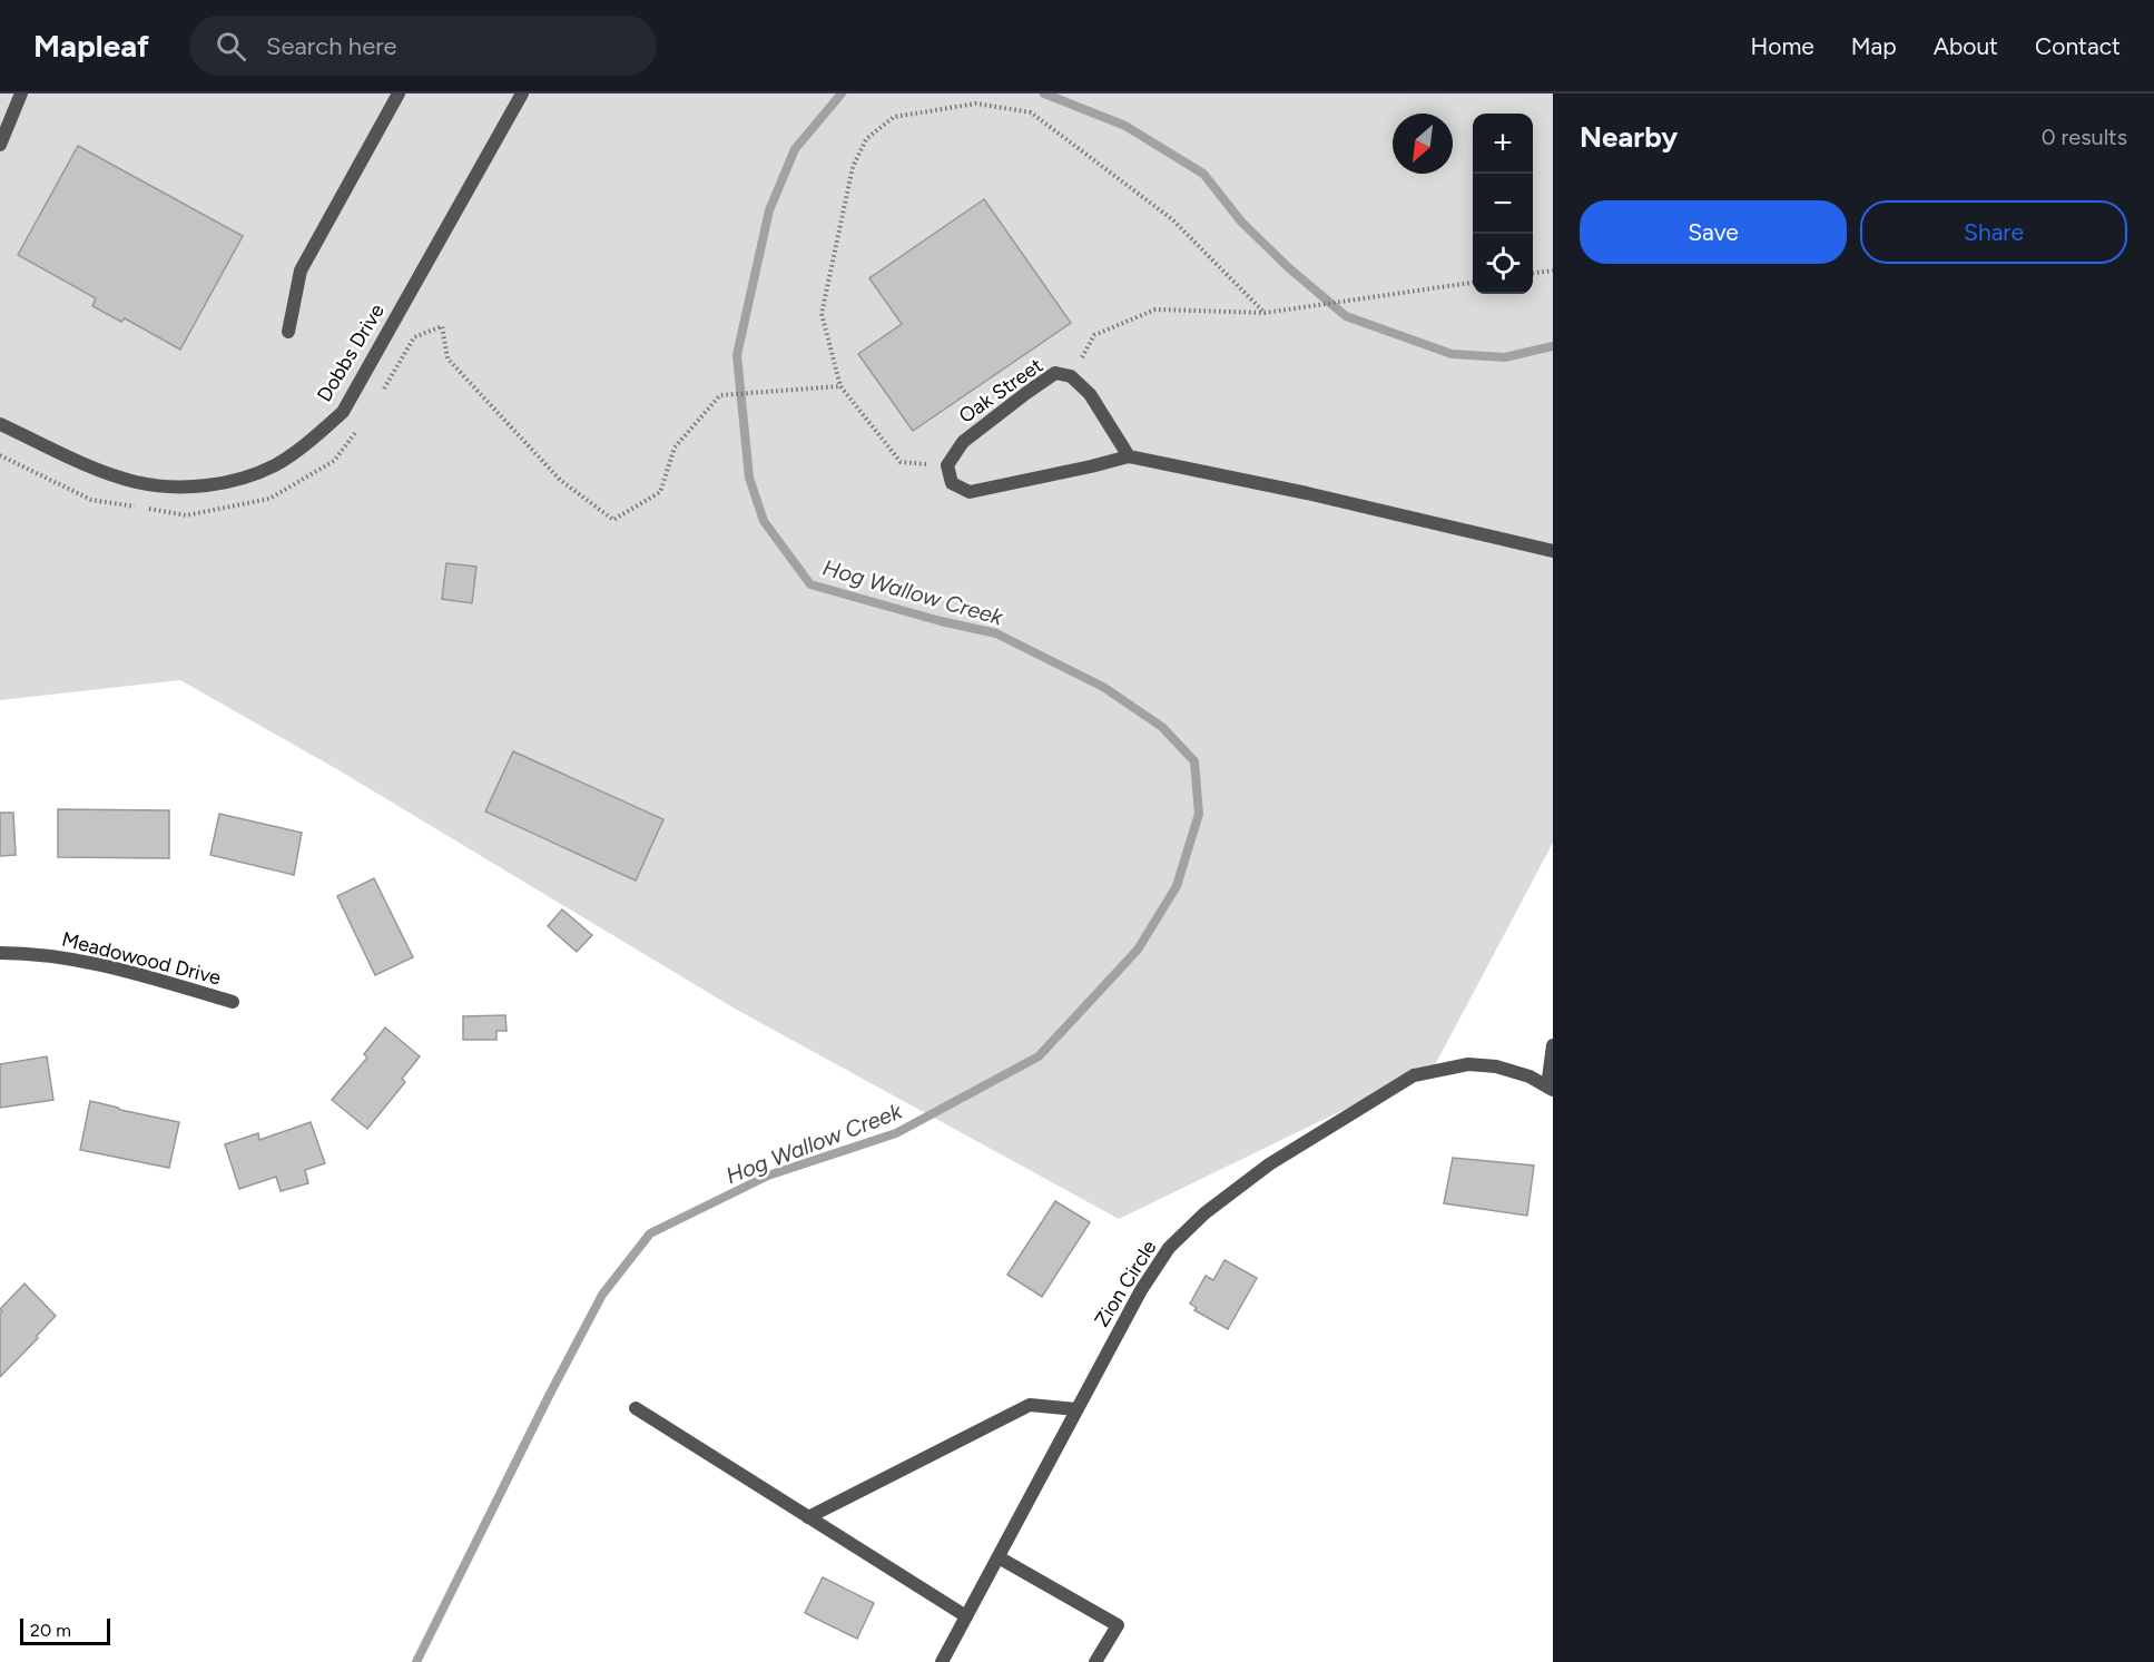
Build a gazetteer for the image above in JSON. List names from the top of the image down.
{
  "streets": {
    "street": [
      "Dobbs Drive",
      "Oak Street",
      "Meadowood Drive",
      "Zion Circle"
    ]
  },
  "water": ["Hog Wallow Creek"],
  "scale_bar": "20 m",
  "north": "bottom left",
  "page": {
    "header": "Mapleaf",
    "search": "Search here",
    "nav": [
      "Home",
      "Map",
      "About",
      "Contact"
    ],
    "heading": ["Nearby", "0 results"],
    "map_buttons": ["+", "−"],
    "buttons": ["Save", "Share"],
    "scale": "20 m"
  }
}
